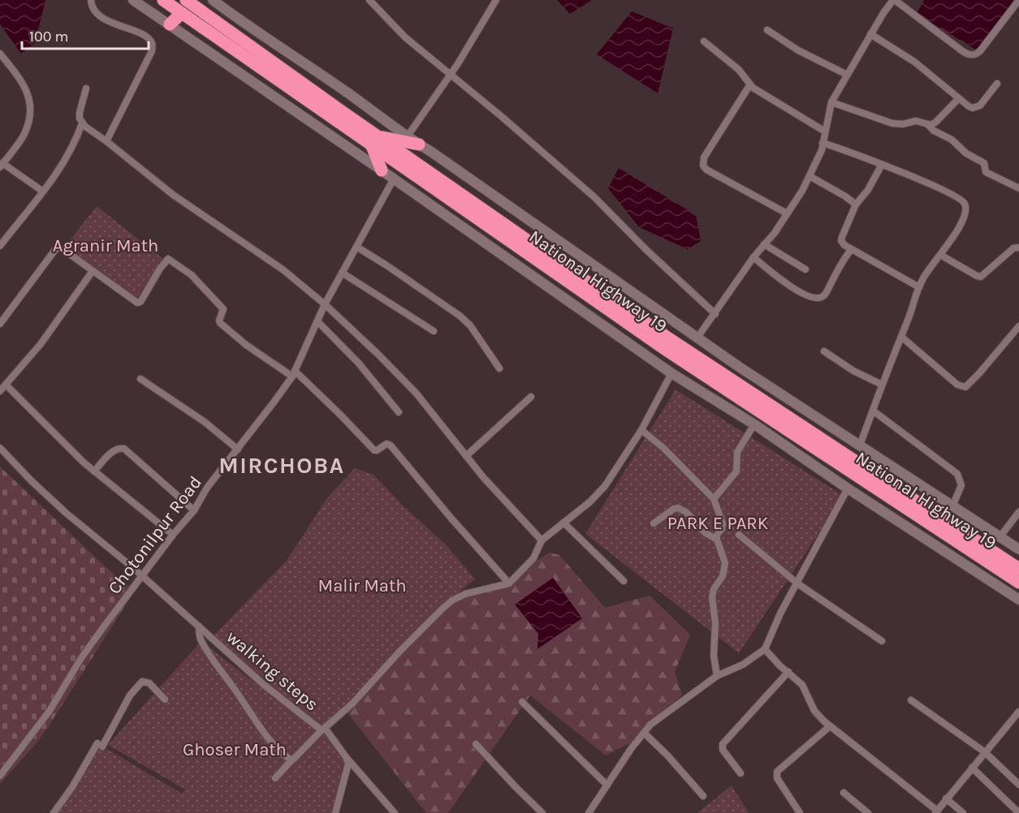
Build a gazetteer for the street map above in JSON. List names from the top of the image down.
{
  "streets": {
    "highway": ["National Highway 19"],
    "street": ["Chotonilpur Road", "walking steps"]
  },
  "crossings": [
    ["Chotonilpur Road", "walking steps"]
  ],
  "districts": ["MIRCHOBA"],
  "parks": [
    "Agranir Math",
    "PARK E PARK",
    "Malir Math",
    "Ghoser Math"
  ],
  "scale_bar": "100 m"
}
